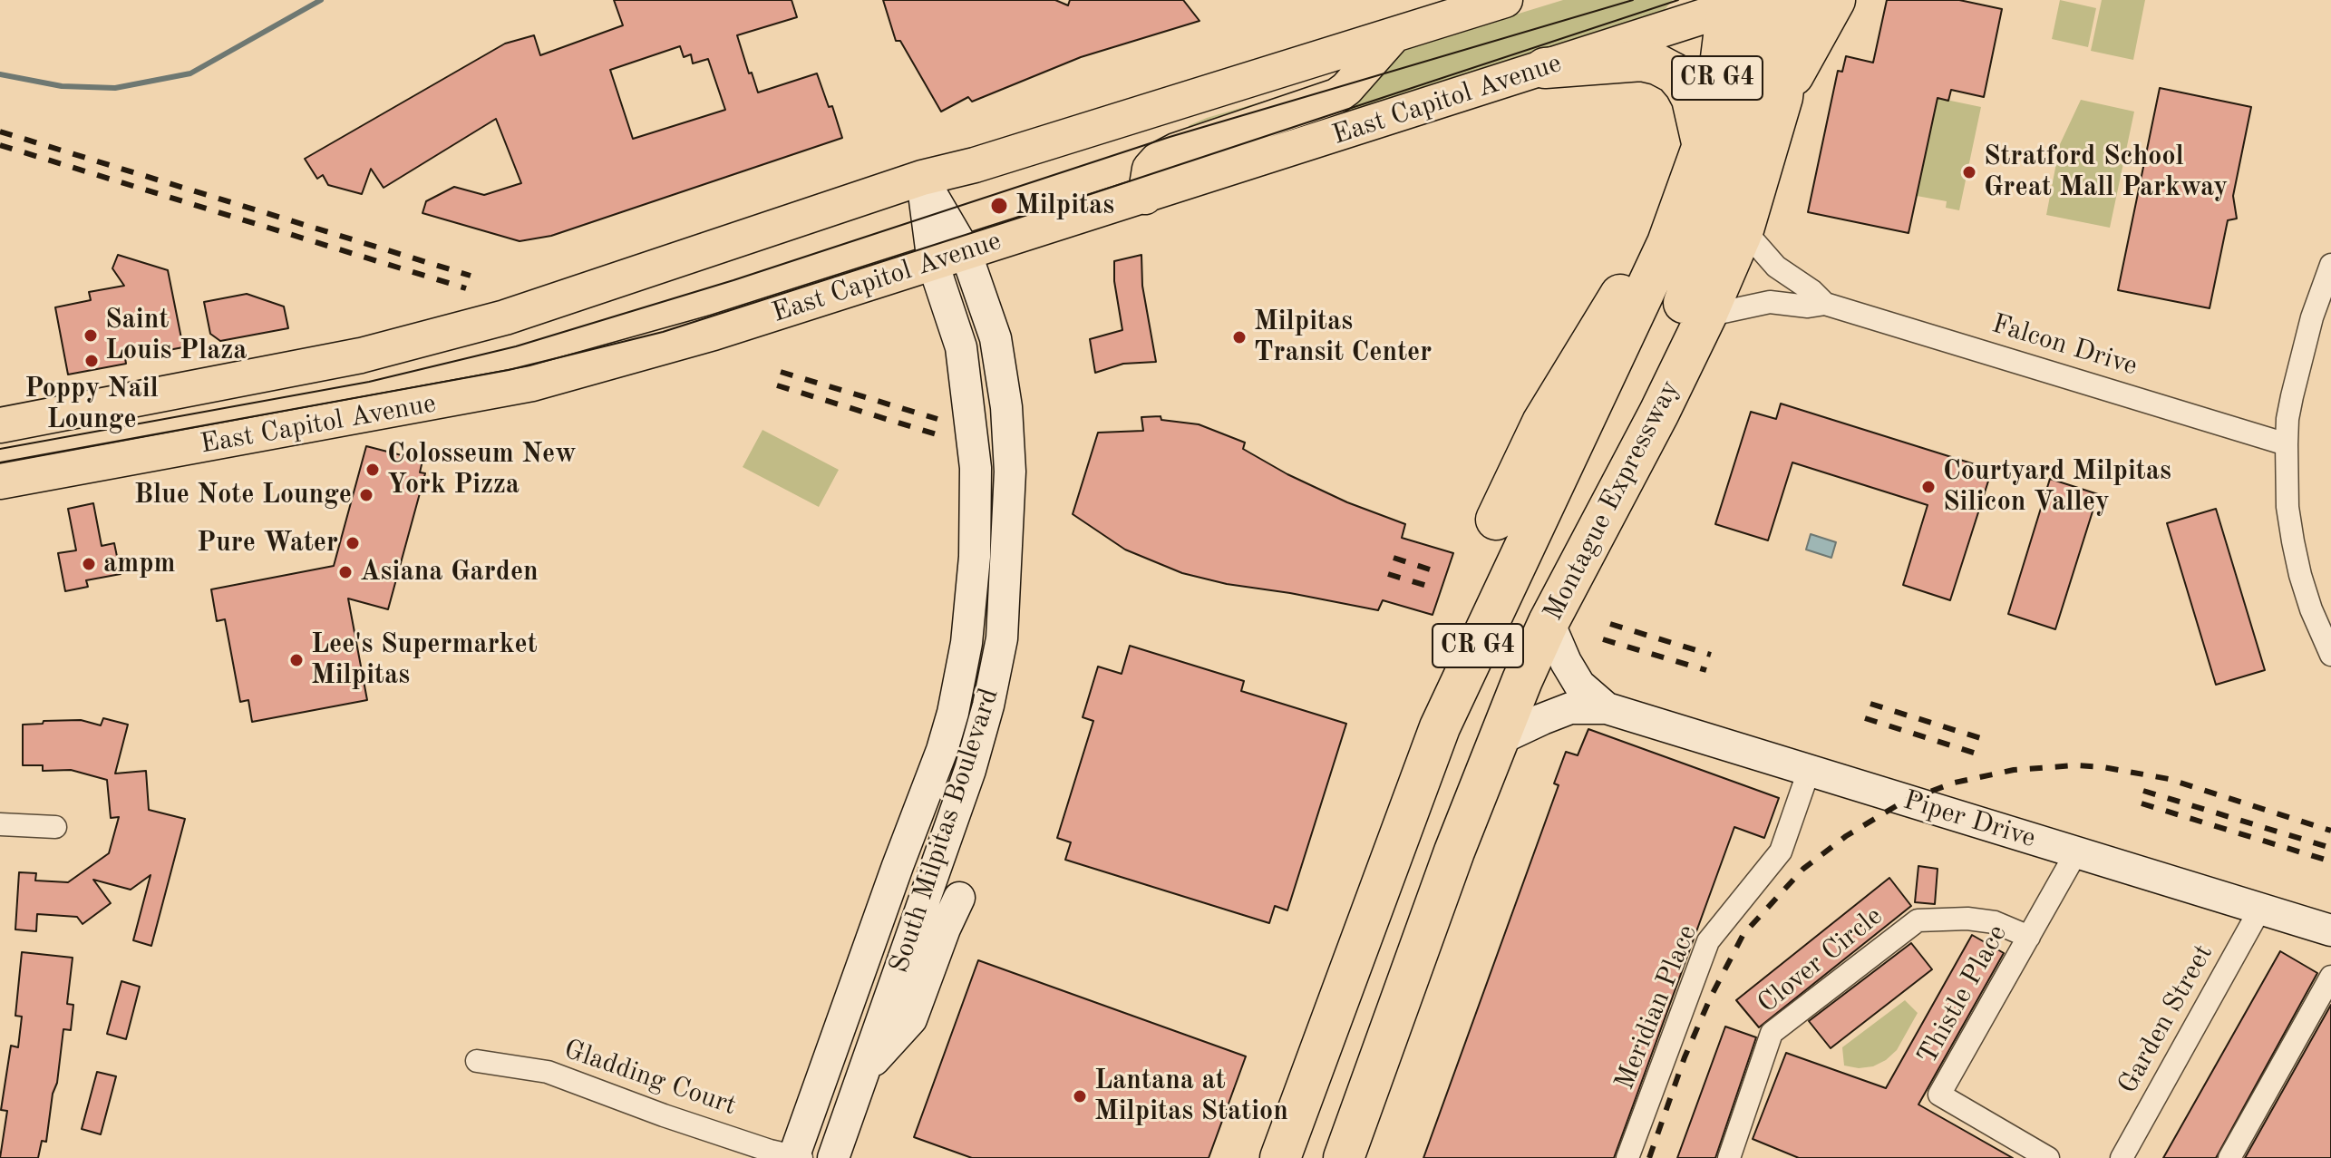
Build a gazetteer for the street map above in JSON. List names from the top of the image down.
{
  "streets": {
    "highway": ["CR G4", "Montague Expressway"],
    "main road": ["East Capitol Avenue"],
    "street": [
      "Falcon Drive",
      "Piper Drive",
      "South Milpitas Boulevard",
      "Clover Circle",
      "Thistle Place",
      "Meridian Place",
      "Garden Street",
      "Gladding Court"
    ]
  },
  "crossings": [
    ["East Capitol Avenue", "Montague Expressway"],
    ["East Capitol Avenue", "South Milpitas Boulevard"],
    ["Falcon Drive", "Montague Expressway"],
    ["Montague Expressway", "Piper Drive"],
    ["Piper Drive", "Thistle Place"],
    ["Piper Drive", "Meridian Place"],
    ["Piper Drive", "Garden Street"],
    ["South Milpitas Boulevard", "Gladding Court"],
    ["Clover Circle", "Thistle Place"]
  ],
  "places": [
    "Stratford School Great Mall Parkway",
    "Milpitas",
    "Saint Louis Plaza",
    "Milpitas Transit Center",
    "Poppy Nail Lounge",
    "Colosseum New York Pizza",
    "Courtyard Milpitas Silicon Valley",
    "Blue Note Lounge",
    "Pure Water",
    "ampm",
    "Asiana Garden",
    "Lee's Supermarket Milpitas",
    "Lantana at Milpitas Station"
  ]
}
